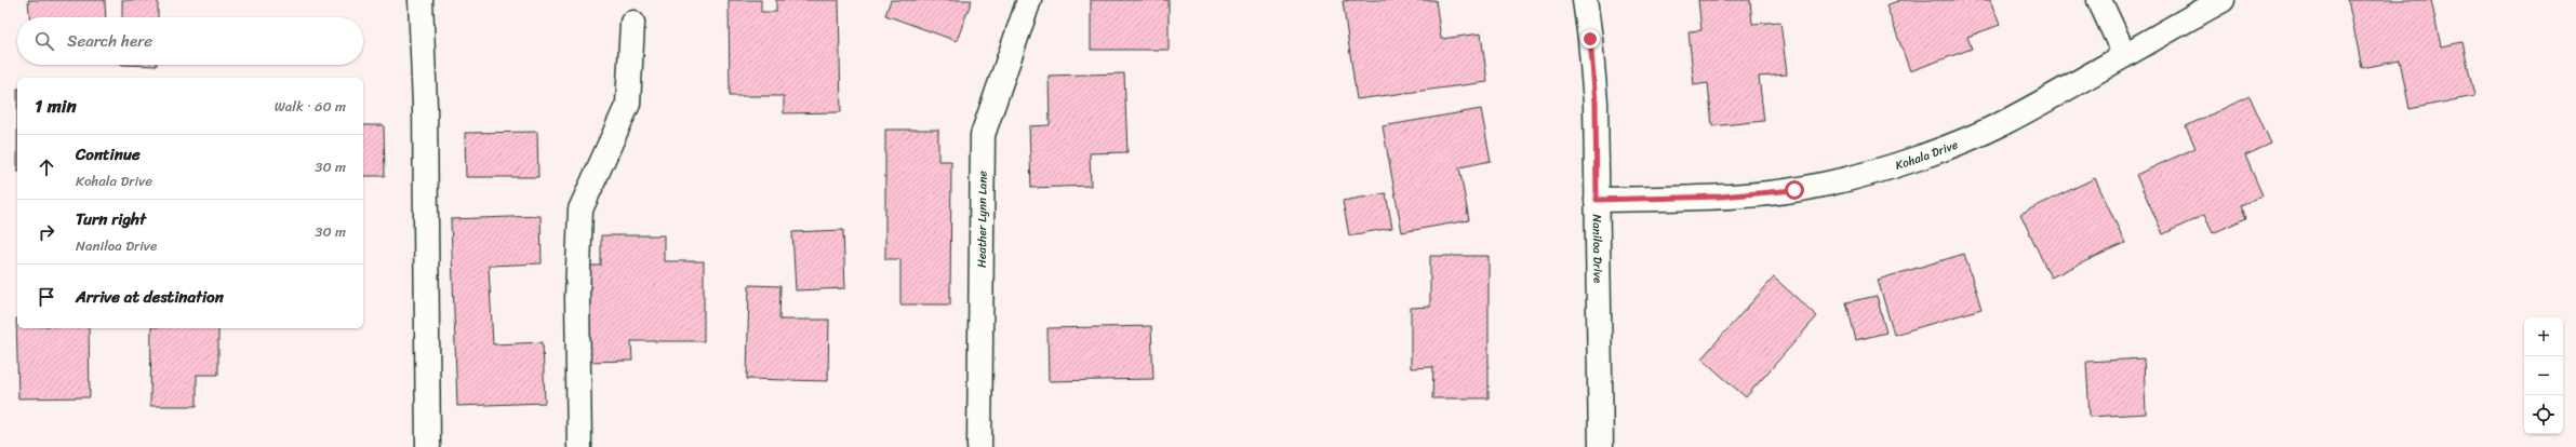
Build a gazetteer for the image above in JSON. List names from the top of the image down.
{
  "streets": {
    "street": ["Kohala Drive", "Heather Lynn Lane", "Naniloa Drive"]
  },
  "crossings": [
    ["Kohala Drive", "Naniloa Drive"]
  ],
  "page": {
    "search": "Search here",
    "heading": ["1 min", "Walk · 60 m"],
    "list": [
      ["Continue", "Kohala Drive", "30 m"],
      ["Turn right", "Naniloa Drive", "30 m"],
      "Arrive at destination"
    ],
    "map_buttons": ["+", "−"]
  }
}
